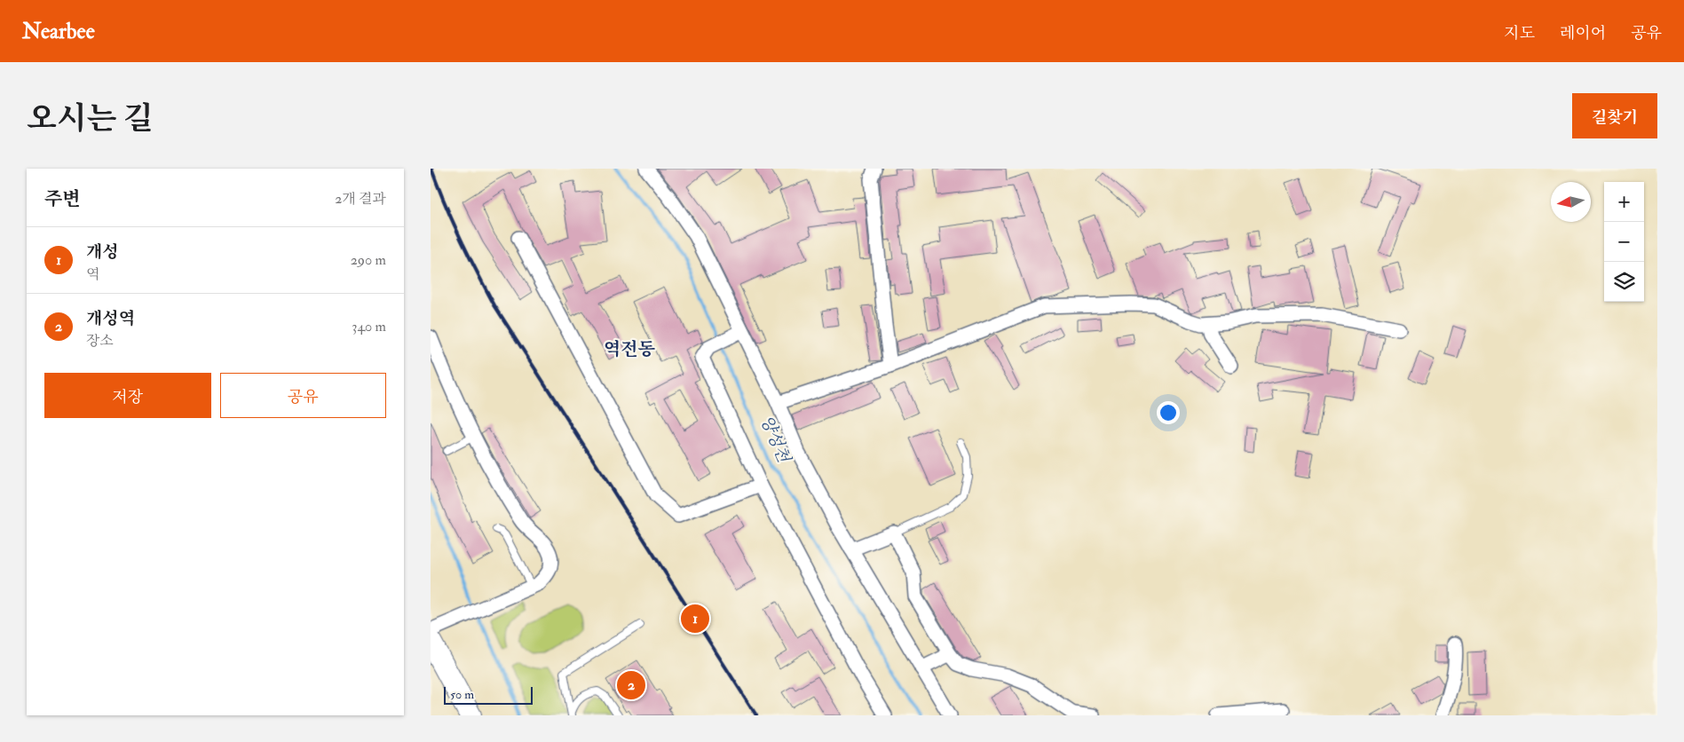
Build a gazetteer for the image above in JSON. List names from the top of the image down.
{
  "districts": ["역전동"],
  "water": ["양성천"],
  "scale_bar": "50 m",
  "north": "left",
  "page": {
    "header": "Nearbee",
    "nav": ["지도", "레이어", "공유"],
    "title": "오시는 길",
    "buttons": [
      "길찾기",
      ["저장", "공유"]
    ],
    "heading": ["주변", "2개 결과"],
    "map_buttons": ["+", "−"],
    "list": [
      {
        "mark": "1",
        "name": "개성",
        "note": "역",
        "value": "290 m"
      },
      {
        "mark": "2",
        "name": "개성역",
        "note": "장소",
        "value": "340 m"
      }
    ],
    "pins": ["1", "2"],
    "scale": "50 m"
  }
}
